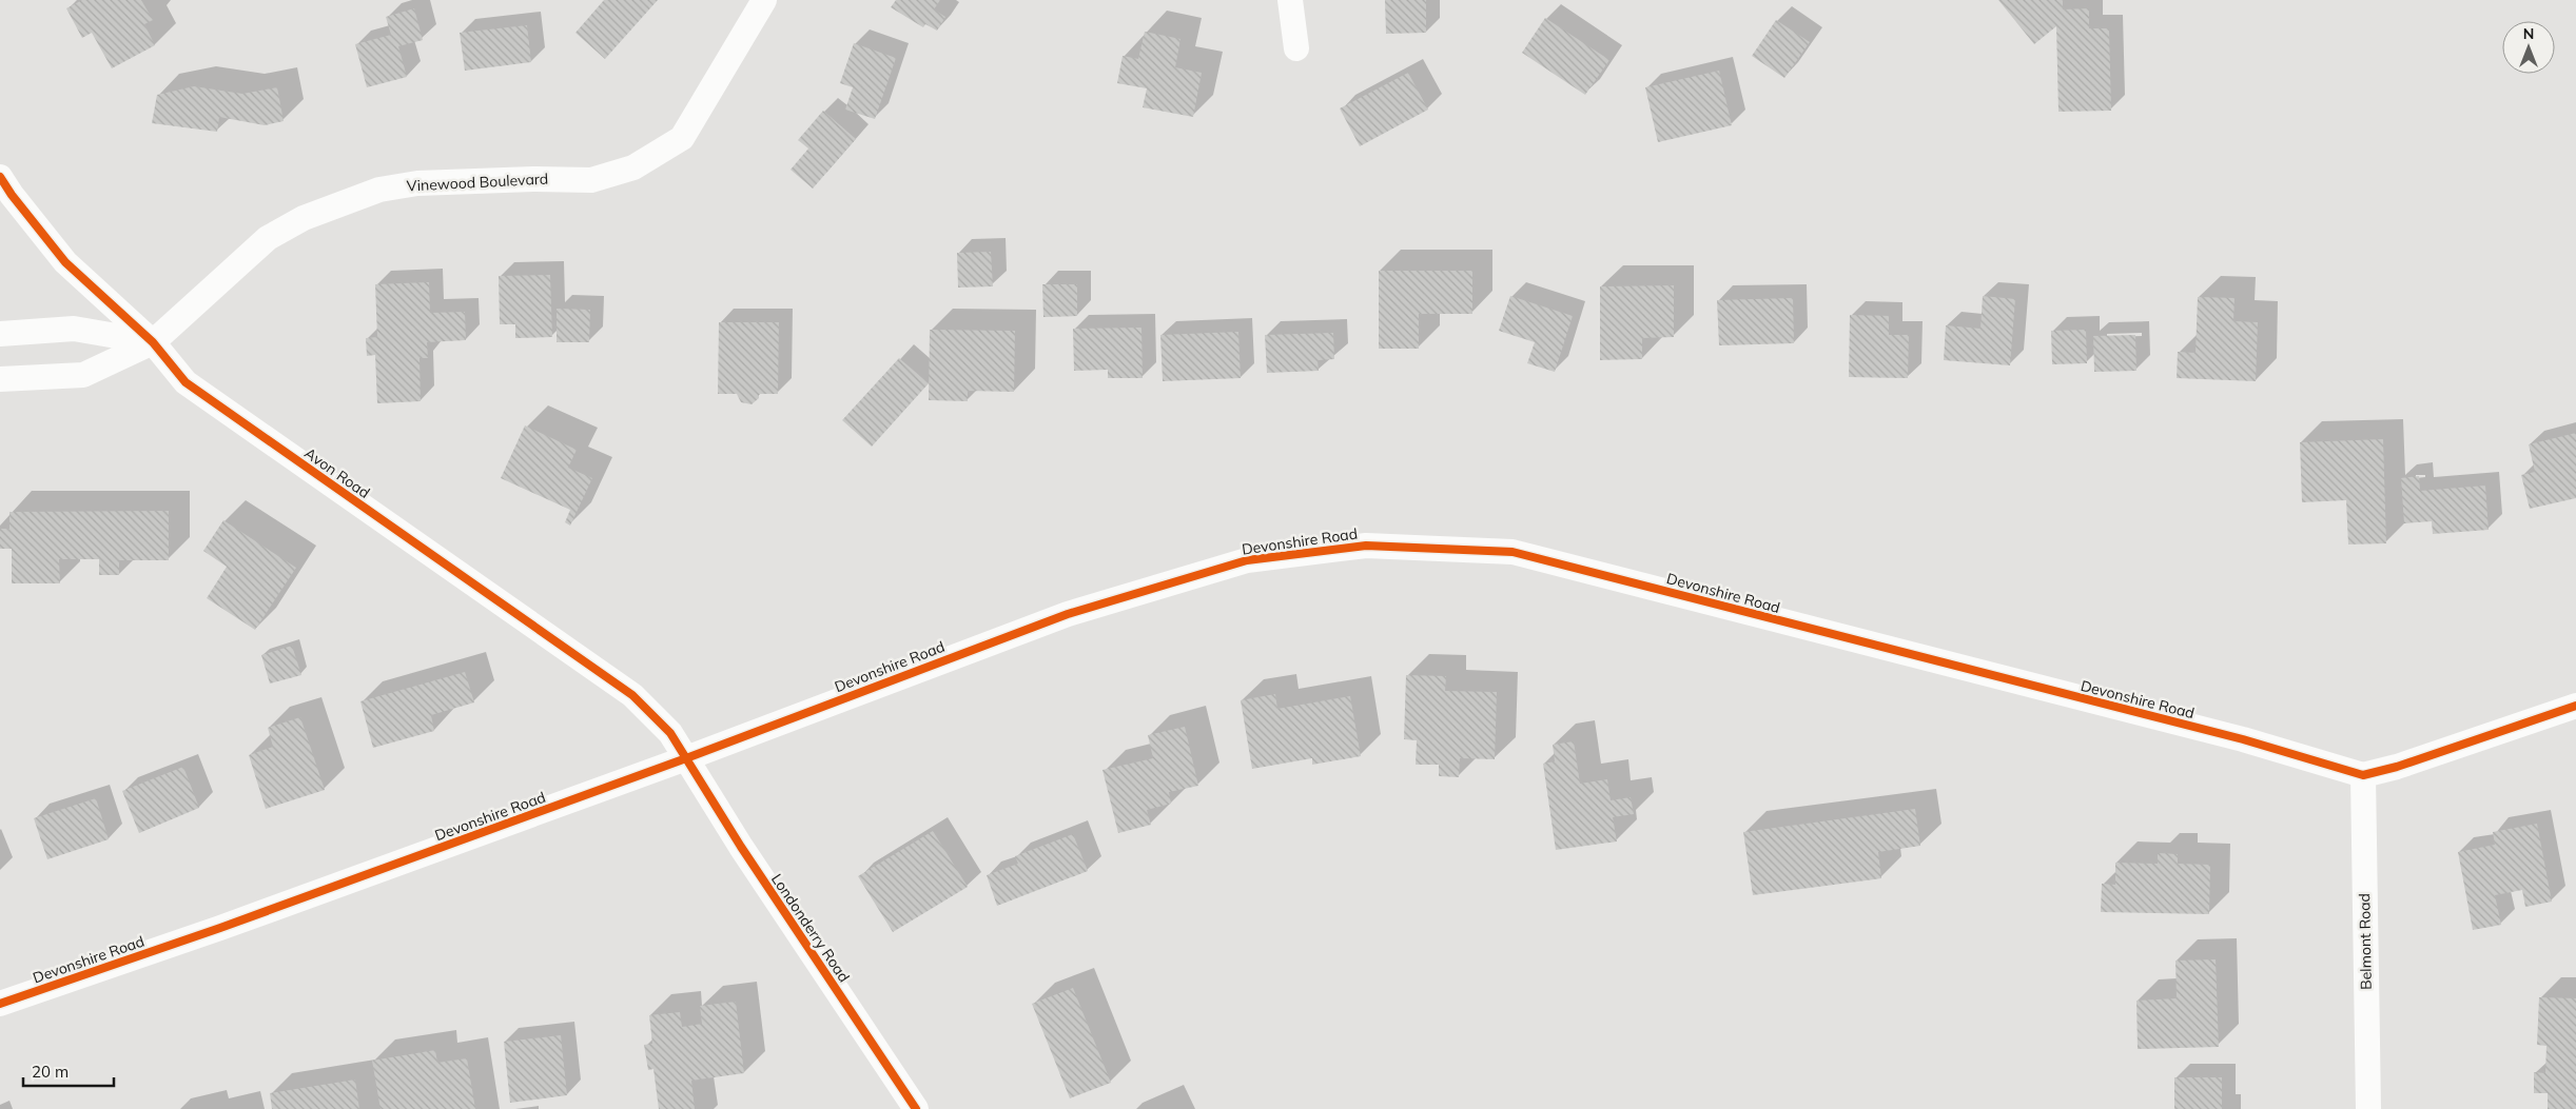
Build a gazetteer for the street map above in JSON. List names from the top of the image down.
{
  "streets": {
    "street": [
      "Vinewood Boulevard",
      "Avon Road",
      "Devonshire Road",
      "Londonderry Road",
      "Belmont Road"
    ]
  },
  "crossings": [
    ["Vinewood Boulevard", "Avon Road"],
    ["Avon Road", "Devonshire Road"],
    ["Avon Road", "Londonderry Road"],
    ["Devonshire Road", "Londonderry Road"],
    ["Devonshire Road", "Belmont Road"]
  ],
  "scale_bar": "20 m",
  "north": "top"
}
